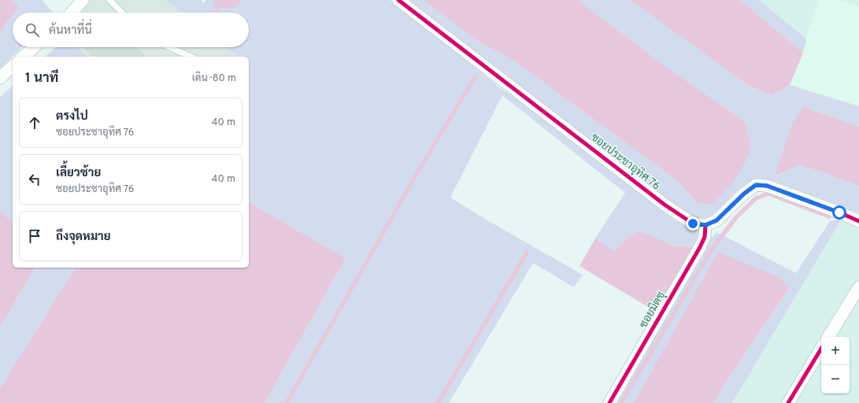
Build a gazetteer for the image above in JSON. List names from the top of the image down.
{
  "streets": {
    "street": ["ซอยประชาอุทิศ 76", "ซอยมิตซุ"]
  },
  "crossings": [
    ["ซอยประชาอุทิศ 76", "ซอยมิตซุ"]
  ],
  "page": {
    "search": "ค้นหาที่นี่",
    "heading": ["1 นาที", "เดิน · 80 m"],
    "list": [
      ["ตรงไป", "ซอยประชาอุทิศ 76", "40 m"],
      ["เลี้ยวซ้าย", "ซอยประชาอุทิศ 76", "40 m"],
      "ถึงจุดหมาย"
    ],
    "map_buttons": ["+", "−"]
  }
}
